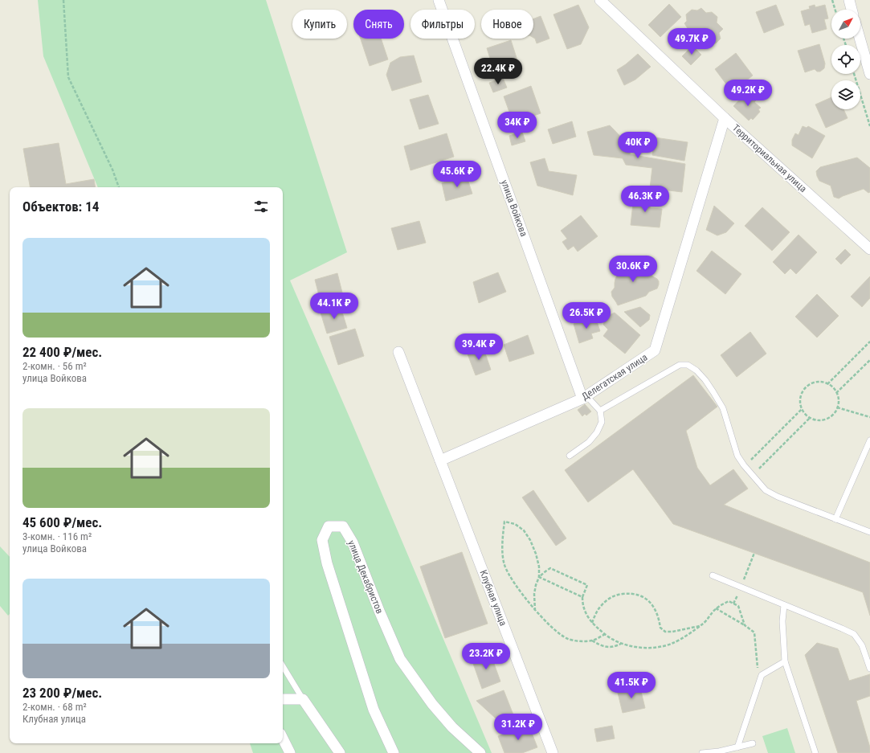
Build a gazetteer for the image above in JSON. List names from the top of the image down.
{
  "streets": {
    "street": [
      "Территориальная улица",
      "улица Войкова",
      "Делегатская улица",
      "улица Декабристов",
      "Клубная улица"
    ]
  },
  "crossings": [
    ["Территориальная улица", "Делегатская улица"],
    ["улица Войкова", "Делегатская улица"],
    ["Делегатская улица", "Клубная улица"]
  ],
  "north": "top right",
  "page": {
    "chip": [
      "Купить",
      "Снять",
      "Фильтры",
      "Новое"
    ],
    "price": [
      "49.7K ₽",
      "22.4K ₽",
      "49.2K ₽",
      "34K ₽",
      "40K ₽",
      "45.6K ₽",
      "46.3K ₽",
      "30.6K ₽",
      "44.1K ₽",
      "26.5K ₽",
      "39.4K ₽",
      "23.2K ₽",
      "41.5K ₽",
      "31.2K ₽"
    ],
    "heading": "Объектов: 14",
    "list": [
      {
        "name": "22 400 ₽/мес.",
        "note": "2-комн. · 56 m² · улица Войкова"
      },
      {
        "name": "45 600 ₽/мес.",
        "note": "3-комн. · 116 m² · улица Войкова"
      },
      {
        "name": "23 200 ₽/мес.",
        "note": "2-комн. · 68 m² · Клубная улица"
      }
    ]
  }
}
